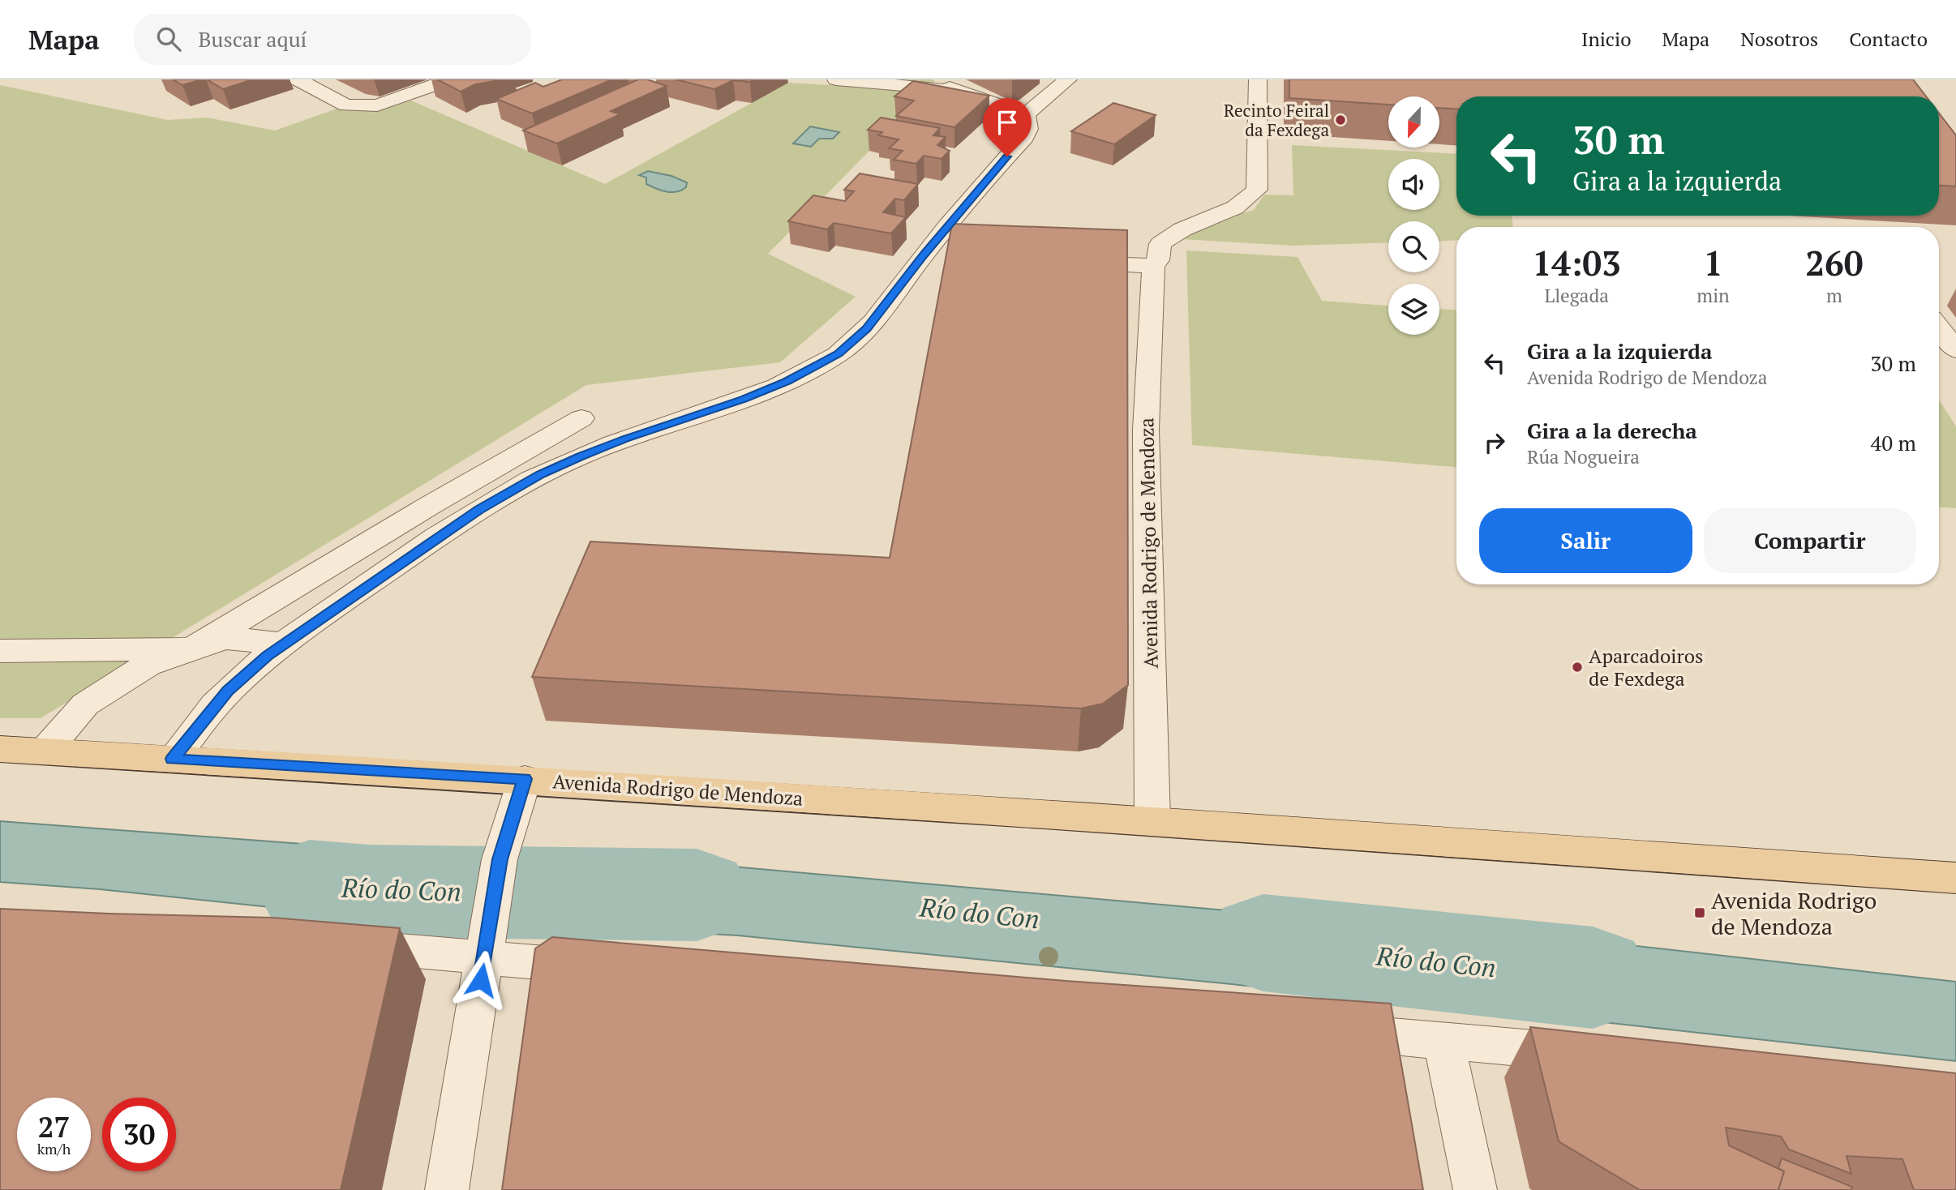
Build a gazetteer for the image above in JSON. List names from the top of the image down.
{
  "streets": {
    "main road": ["Avenida Rodrigo de Mendoza"]
  },
  "water": ["Río do Con"],
  "places": {
    "other": ["Recinto Feiral da Fexdega", "Aparcadoiros de Fexdega"],
    "transit": ["Avenida Rodrigo de Mendoza"]
  },
  "north": "bottom",
  "page": {
    "header": "Mapa",
    "search": "Buscar aquí",
    "nav": [
      "Inicio",
      "Mapa",
      "Nosotros",
      "Contacto"
    ],
    "turn": ["30 m", "Gira a la izquierda"],
    "eta": [
      "14:03",
      "Llegada",
      "1",
      "min",
      "260",
      "m"
    ],
    "list": [
      {
        "name": "Gira a la izquierda",
        "note": "Avenida Rodrigo de Mendoza",
        "value": "30 m"
      },
      {
        "name": "Gira a la derecha",
        "note": "Rúa Nogueira",
        "value": "40 m"
      }
    ],
    "buttons": ["Salir", "Compartir"],
    "speed": "27 km/h",
    "limit": "30"
  }
}
